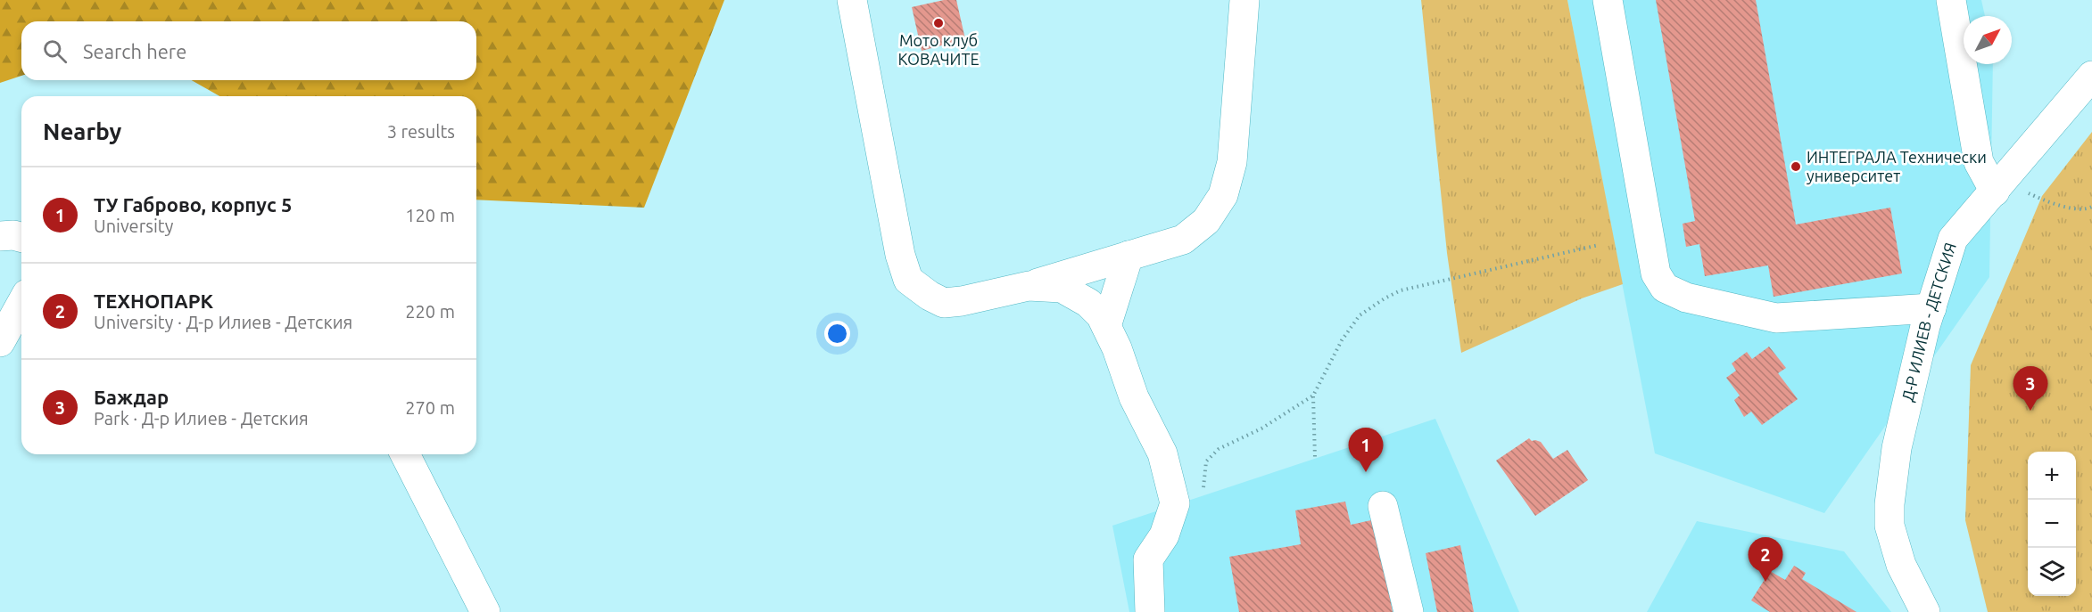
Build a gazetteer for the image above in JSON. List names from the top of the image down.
{
  "streets": {
    "street": ["Д-Р ИЛИЕВ - ДЕТСКИЯ"]
  },
  "places": ["Мото клуб КОВАЧИТЕ", "ИНТЕГРАЛА Технически университет"],
  "north": "top right",
  "page": {
    "search": "Search here",
    "heading": ["Nearby", "3 results"],
    "list": [
      {
        "mark": "1",
        "name": "ТУ Габрово, корпус 5",
        "note": "University",
        "value": "120 m"
      },
      {
        "mark": "2",
        "name": "ТЕХНОПАРК",
        "note": "University · Д-р Илиев - Детския",
        "value": "220 m"
      },
      {
        "mark": "3",
        "name": "Баждар",
        "note": "Park · Д-р Илиев - Детския",
        "value": "270 m"
      }
    ],
    "pins": ["3", "1", "2"],
    "map_buttons": ["+", "−"]
  }
}
